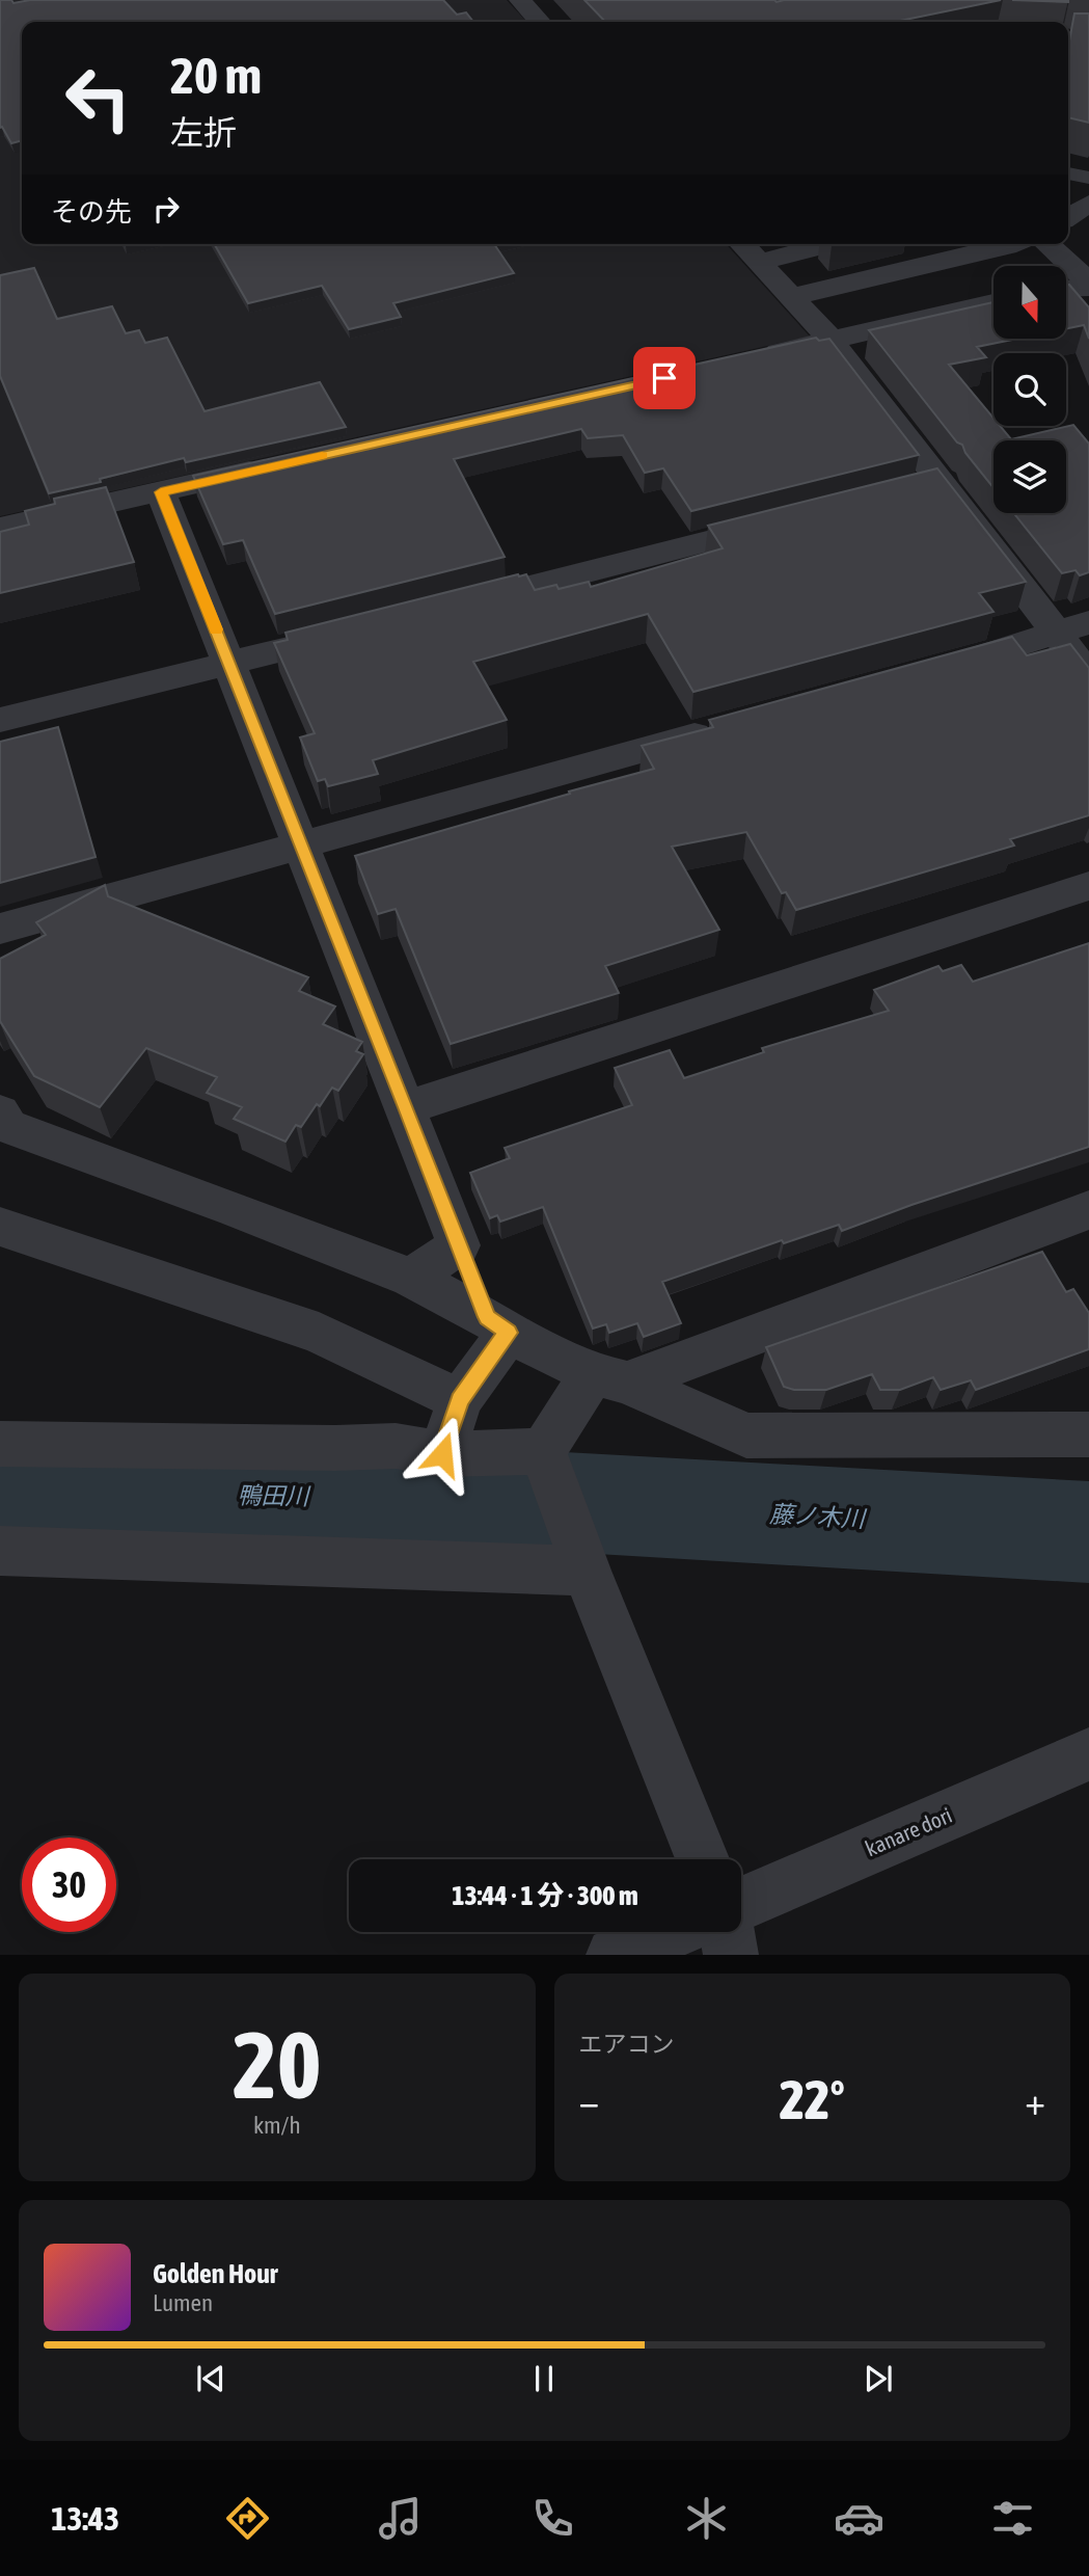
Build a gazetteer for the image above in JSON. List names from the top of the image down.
{
  "streets": {
    "street": ["kanare dori"]
  },
  "water": ["鴨田川", "藤ノ木川"],
  "north": "bottom",
  "page": {
    "turn": ["20 m", "左折"],
    "then": "その先",
    "limit": "30",
    "trip": "13:44 · 1 分 · 300 m",
    "tile": [
      ["20", "km/h"],
      "エアコン"
    ],
    "heat": ["−", "22°", "+"],
    "song": ["Golden Hour", "Lumen"],
    "tabs": "13:43"
  }
}
